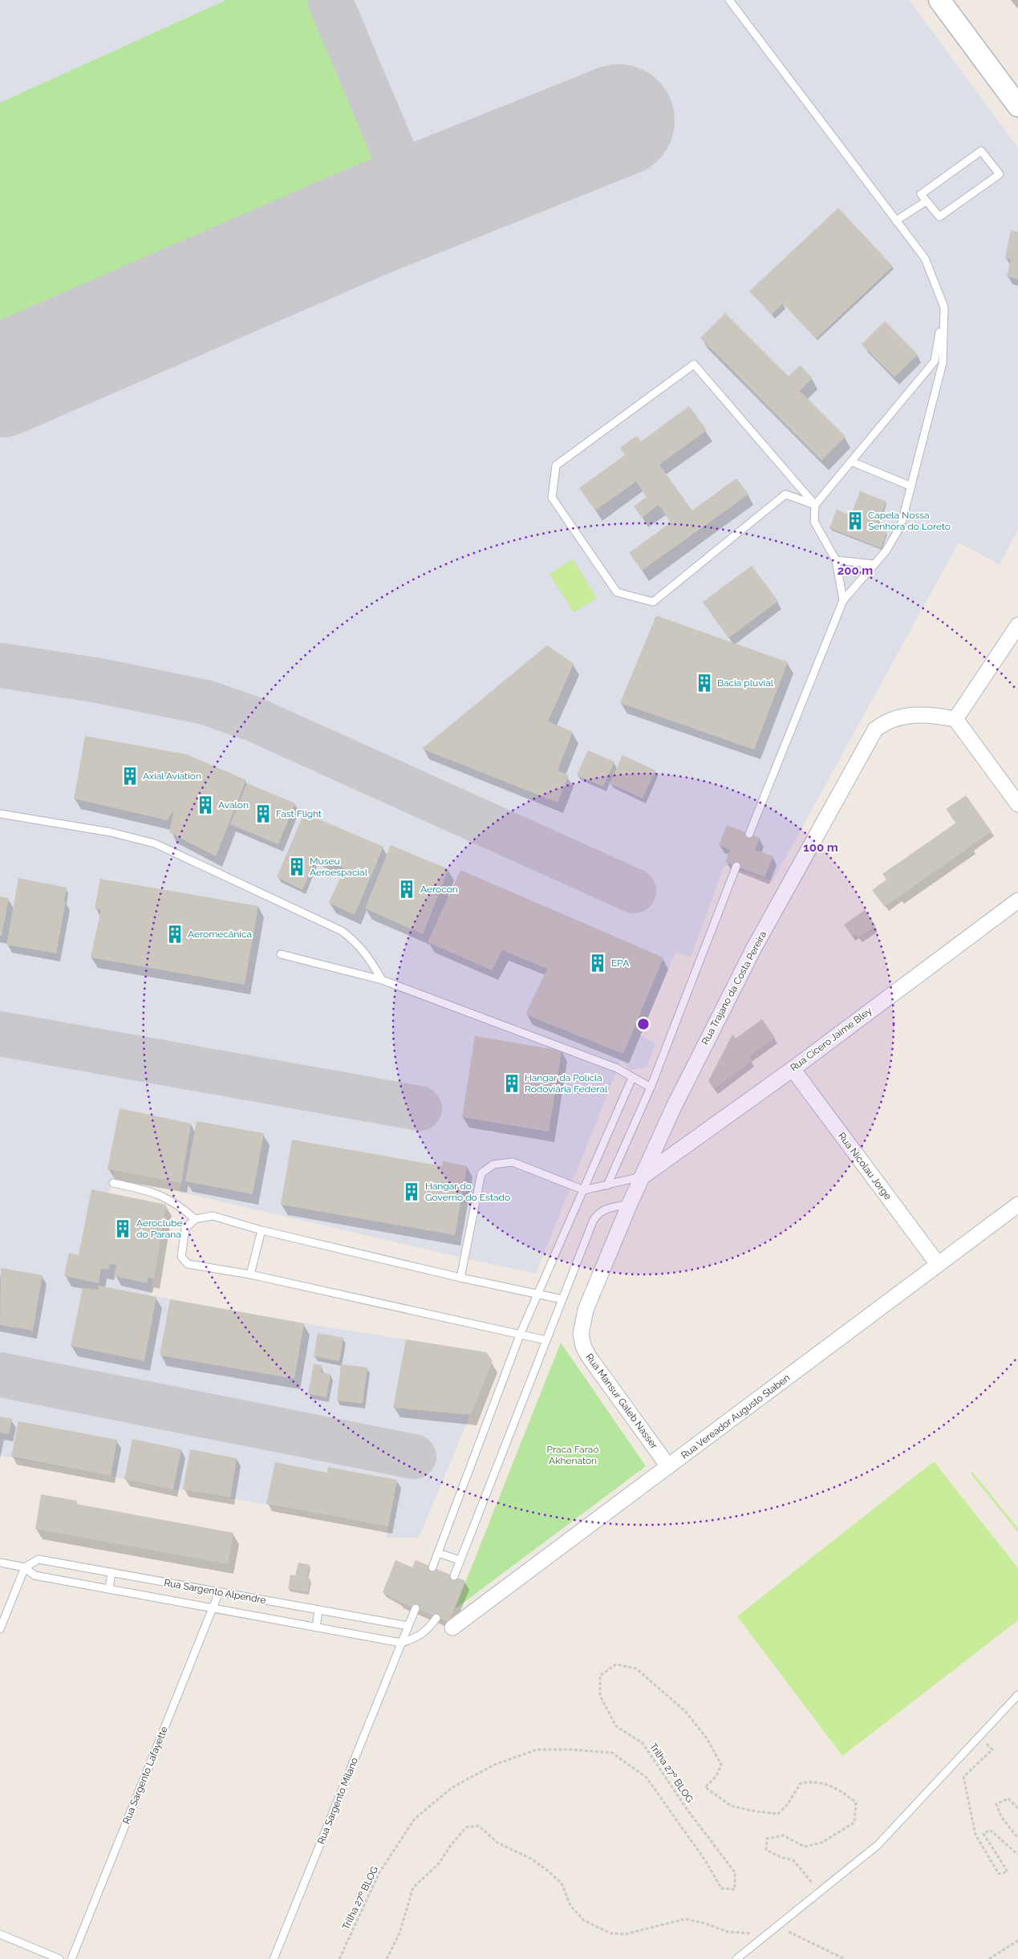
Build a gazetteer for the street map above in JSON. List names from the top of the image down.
{
  "streets": {
    "street": [
      "Rua Trajano da Costa Pereira",
      "Rua Cícero Jaime Bley",
      "Rua Nicolau Jorge",
      "Rua Mansur Galeb Nasser",
      "Rua Vereador Augusto Staben"
    ],
    "lane": ["Rua Sargento Alpendre", "Rua Sargento Lafayette", "Rua Sargento Milano"],
    "path": ["Trilha 27º BLOG"]
  },
  "crossings": [
    ["Rua Trajano da Costa Pereira", "Rua Cícero Jaime Bley"],
    ["Rua Trajano da Costa Pereira", "Rua Mansur Galeb Nasser"],
    ["Rua Cícero Jaime Bley", "Rua Nicolau Jorge"],
    ["Rua Nicolau Jorge", "Rua Vereador Augusto Staben"],
    ["Rua Mansur Galeb Nasser", "Rua Vereador Augusto Staben"],
    ["Rua Sargento Alpendre", "Rua Sargento Lafayette"],
    ["Rua Sargento Alpendre", "Rua Sargento Milano"]
  ],
  "parks": ["Praca Faraó Akhenaton"],
  "places": {
    "building": [
      "Capela Nossa Senhora do Loreto",
      "Bacia pluvial",
      "Axial Aviation",
      "Avalon",
      "Fast Flight",
      "Museu Aeroespacial",
      "Aerocon",
      "Aeromecânica",
      "EPA",
      "Hangar da Polícia Rodoviária Federal",
      "Hangar do Governo do Estado",
      "Aeroclube do Parana"
    ]
  },
  "rings": ["200 m", "100 m"]
}
